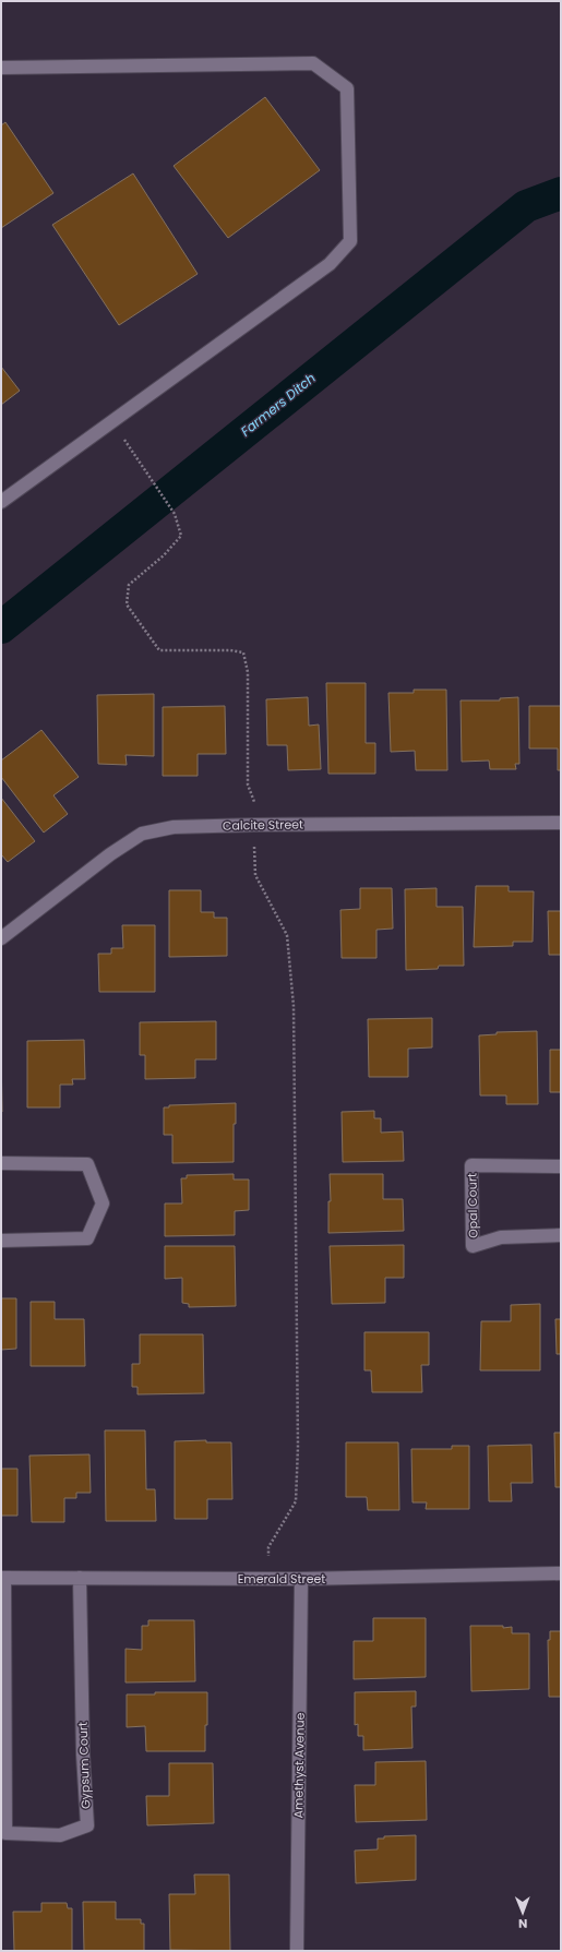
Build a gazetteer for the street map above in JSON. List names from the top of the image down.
{
  "streets": {
    "street": [
      "Calcite Street",
      "Opal Court",
      "Emerald Street",
      "Gypsum Court",
      "Amethyst Avenue"
    ]
  },
  "crossings": [
    ["Emerald Street", "Gypsum Court"],
    ["Emerald Street", "Amethyst Avenue"]
  ],
  "water": ["Farmers Ditch"],
  "north": "bottom"
}
